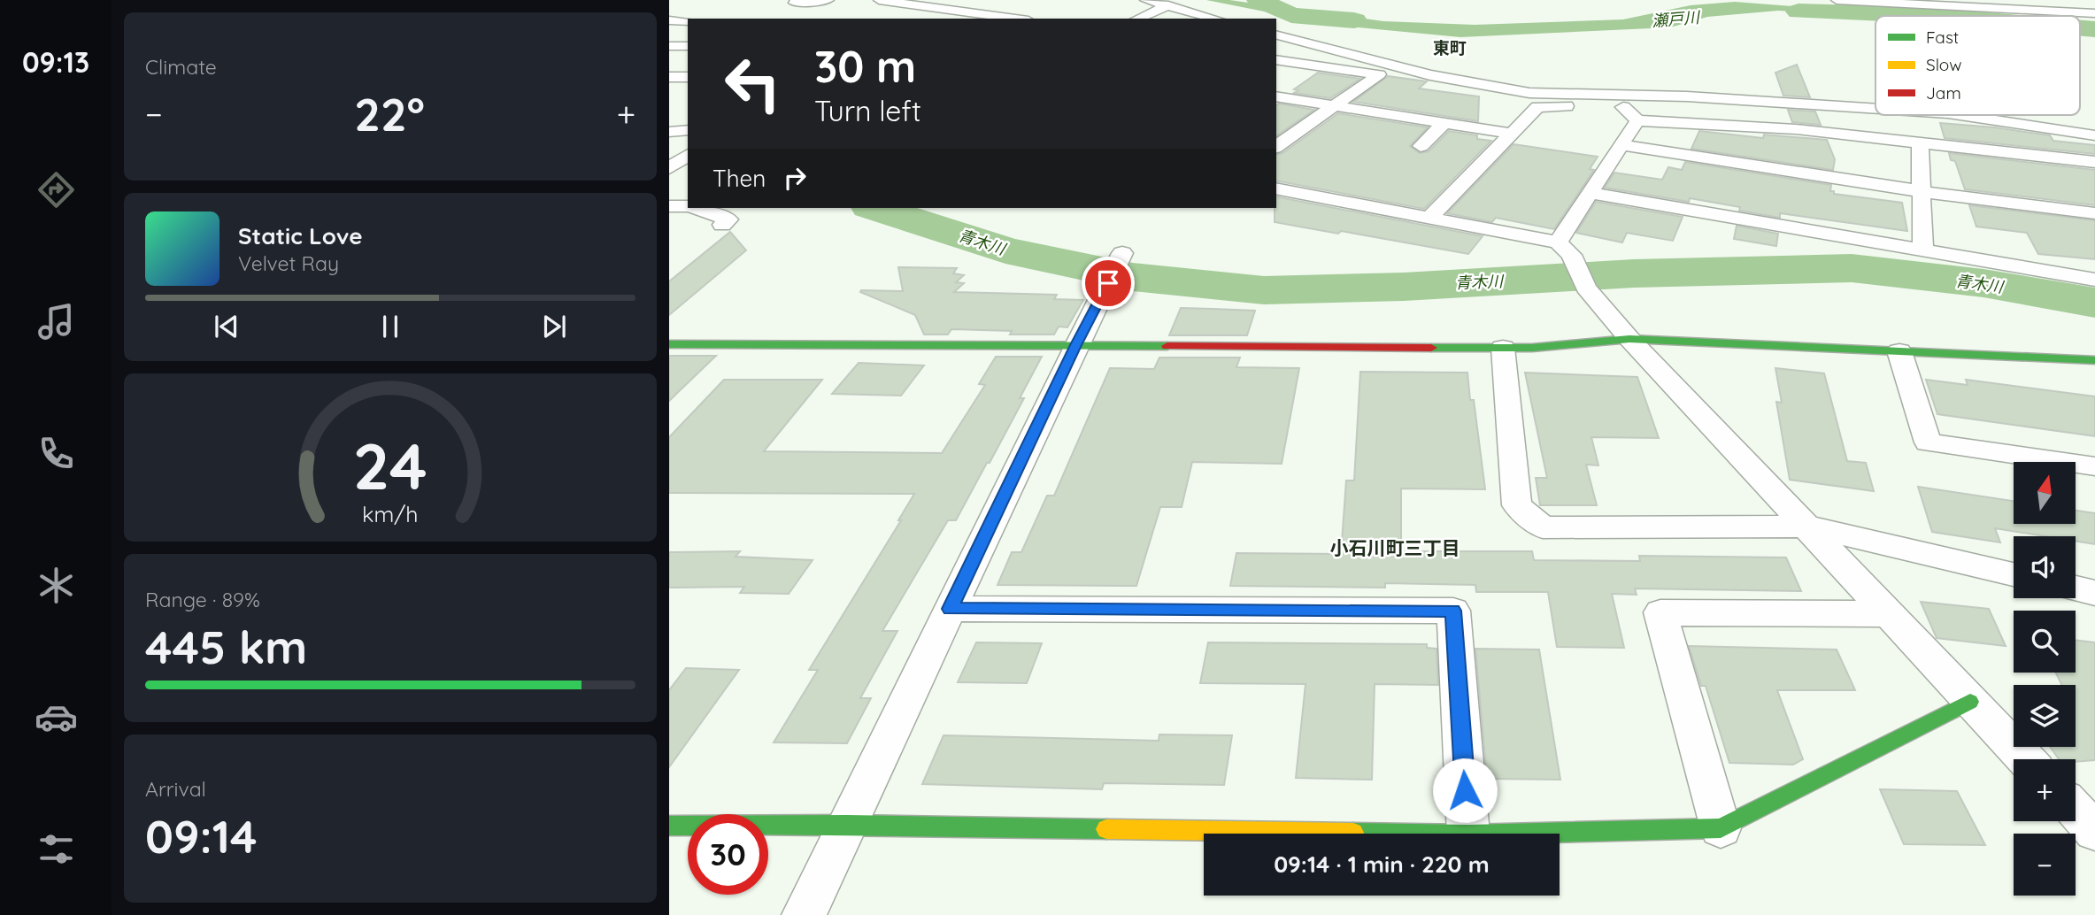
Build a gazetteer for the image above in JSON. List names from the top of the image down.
{
  "districts": ["東町", "小石川町三丁目"],
  "water": ["瀬戸川", "青木川"],
  "legend": ["Fast", "Slow", "Jam"],
  "north": "top",
  "page": {
    "tabs": "09:13",
    "tile": [
      "Climate",
      ["Range · 89%", "445 km"],
      ["Arrival", "09:14"]
    ],
    "turn": ["30 m", "Turn left"],
    "heat": ["−", "22°", "+"],
    "then": "Then",
    "song": ["Static Love", "Velvet Ray"],
    "map_buttons": ["+", "−"],
    "limit": "30",
    "trip": "09:14 · 1 min · 220 m",
    "gauge": ["24", "km/h"]
  }
}
